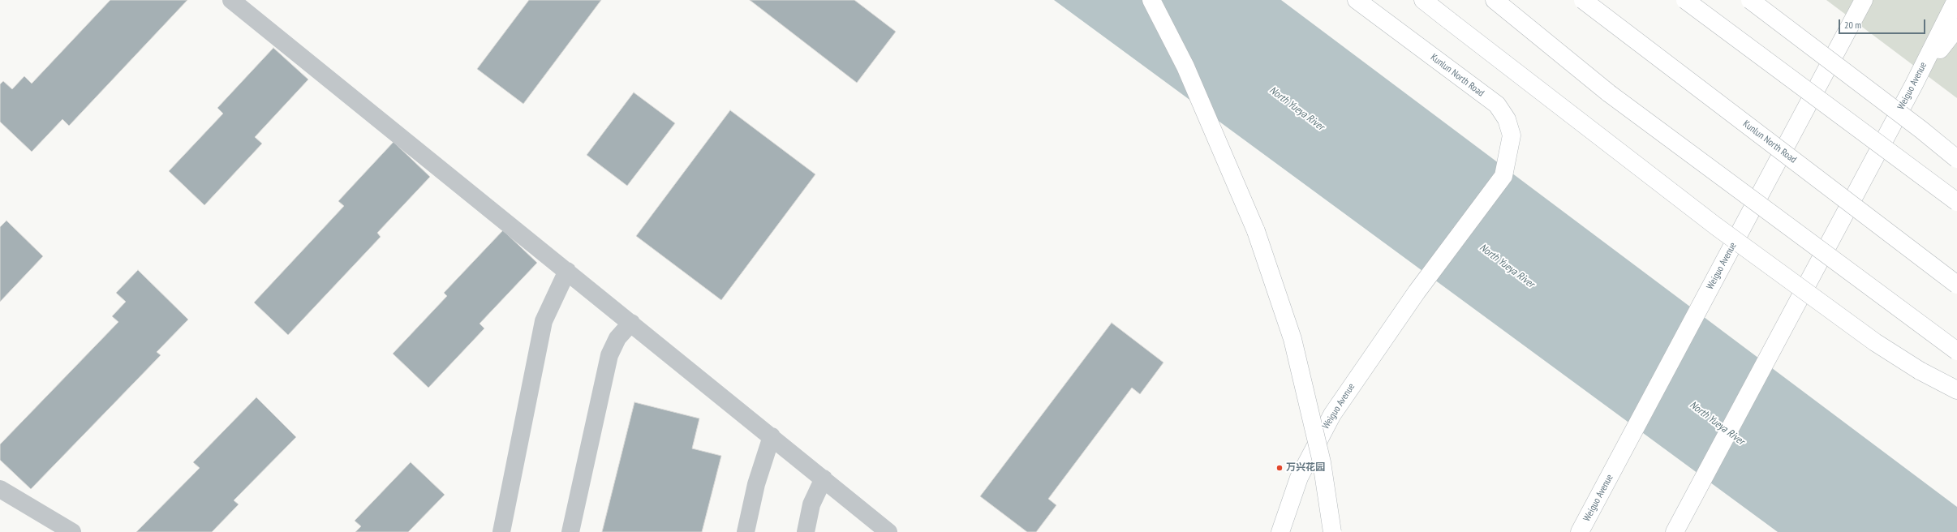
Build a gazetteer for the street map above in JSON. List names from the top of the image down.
{
  "streets": {
    "main road": ["Kunlun North Road", "Weiguo Avenue"]
  },
  "crossings": [
    ["Kunlun North Road", "Weiguo Avenue"]
  ],
  "water": ["North Yueya River"],
  "places": ["万兴花园"],
  "scale_bar": "20 m"
}
